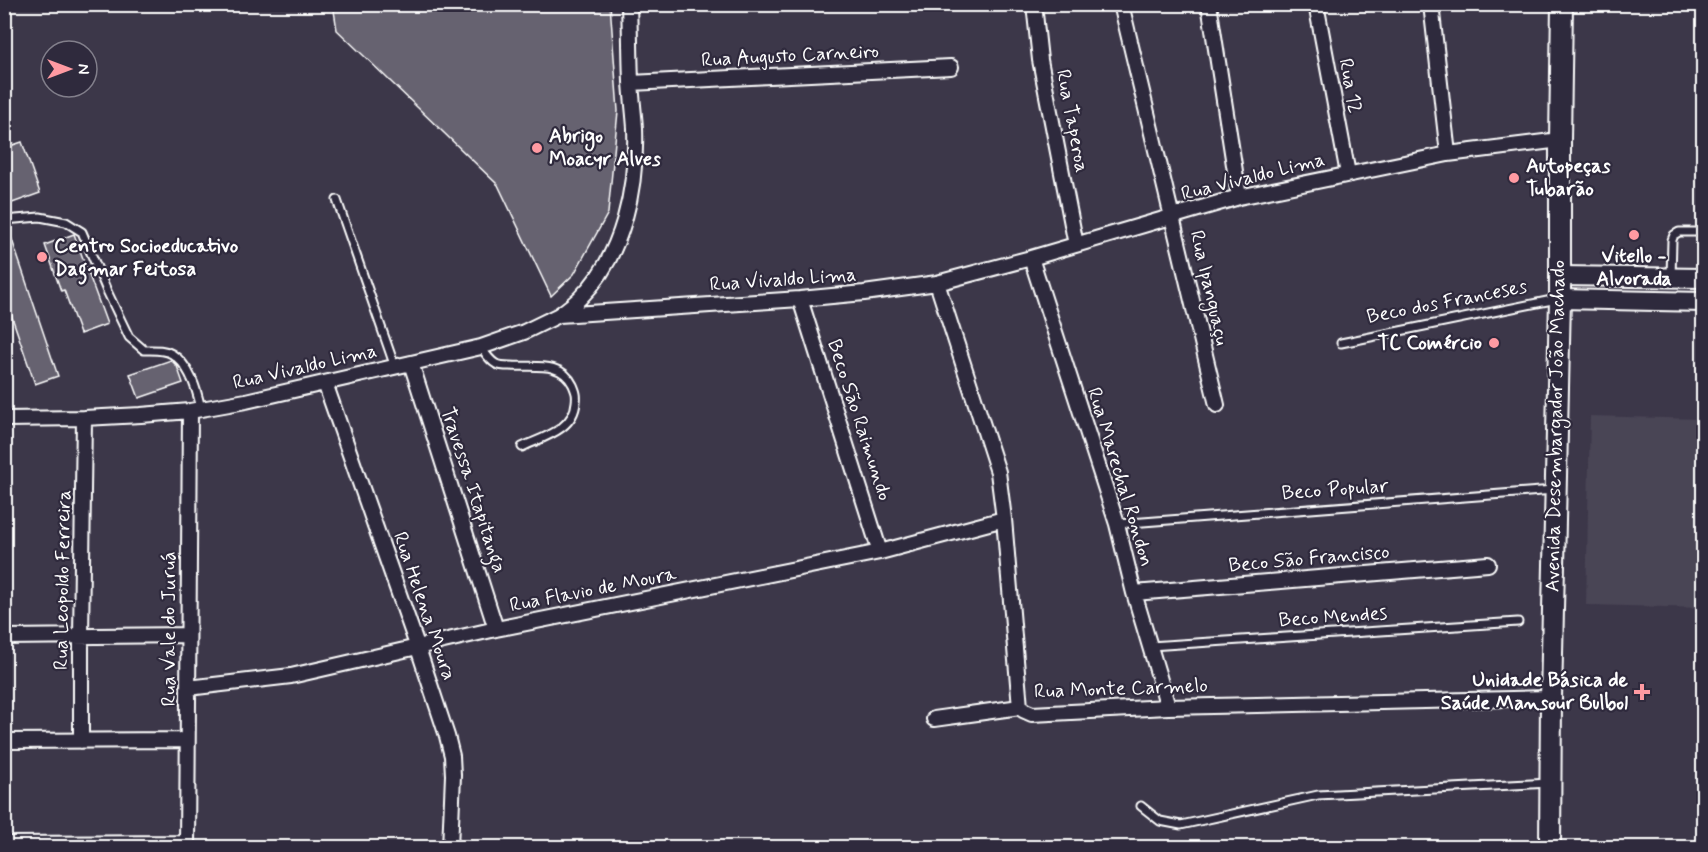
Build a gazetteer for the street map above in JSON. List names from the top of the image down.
{
  "streets": {
    "main road": ["Avenida Desembargador João Machado"],
    "street": [
      "Rua Augusto Carneiro",
      "Rua 12",
      "Rua Taperoa",
      "Rua Vivaldo Lima",
      "Rua Ipanguaçu",
      "Beco São Raimundo",
      "Rua Marechal Rondon",
      "Travessa Itapitanga",
      "Beco São Francisco",
      "Rua Leopoldo Ferreira",
      "Rua Flavio de Moura",
      "Rua Helena Moura",
      "Rua Vale do Juruá",
      "Rua Monte Carmelo"
    ],
    "lane": ["Beco dos Franceses", "Beco Popular", "Beco Mendes"]
  },
  "crossings": [
    ["Rua 12", "Rua Vivaldo Lima"],
    ["Rua Taperoa", "Rua Vivaldo Lima"],
    ["Rua Vivaldo Lima", "Rua Ipanguaçu"],
    ["Rua Vivaldo Lima", "Beco São Raimundo"],
    ["Rua Vivaldo Lima", "Avenida Desembargador João Machado"],
    ["Rua Vivaldo Lima", "Rua Marechal Rondon"],
    ["Rua Vivaldo Lima", "Travessa Itapitanga"],
    ["Rua Vivaldo Lima", "Rua Leopoldo Ferreira"],
    ["Rua Vivaldo Lima", "Rua Helena Moura"],
    ["Rua Vivaldo Lima", "Rua Vale do Juruá"],
    ["Rua Vivaldo Lima", "Rua Monte Carmelo"],
    ["Beco dos Franceses", "Avenida Desembargador João Machado"],
    ["Beco São Raimundo", "Rua Flavio de Moura"],
    ["Avenida Desembargador João Machado", "Beco Popular"],
    ["Avenida Desembargador João Machado", "Rua Monte Carmelo"],
    ["Rua Marechal Rondon", "Beco Popular"],
    ["Rua Marechal Rondon", "Beco São Francisco"],
    ["Rua Marechal Rondon", "Beco Mendes"],
    ["Rua Marechal Rondon", "Rua Monte Carmelo"],
    ["Travessa Itapitanga", "Rua Flavio de Moura"],
    ["Rua Flavio de Moura", "Rua Helena Moura"],
    ["Rua Flavio de Moura", "Rua Vale do Juruá"],
    ["Rua Flavio de Moura", "Rua Monte Carmelo"]
  ],
  "places": {
    "other": [
      "Abrigo Moacyr Alves",
      "Autopeças Tubarão",
      "Vitello - Alvorada",
      "Centro Socioeducativo Dagmar Feitosa",
      "TC Comércio"
    ],
    "health": ["Unidade Básica de Saúde Mansour Bulbol"]
  },
  "north": "right"
}
